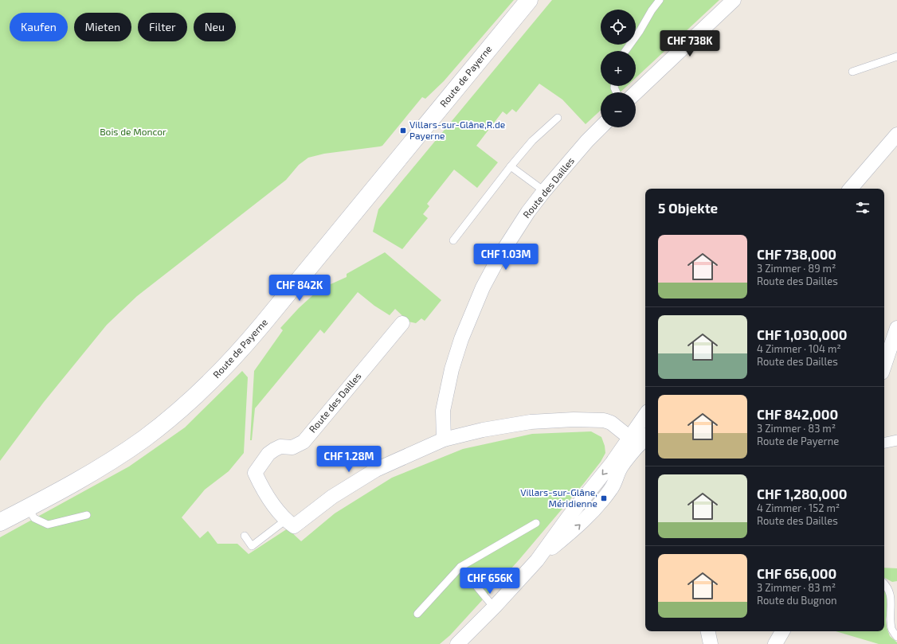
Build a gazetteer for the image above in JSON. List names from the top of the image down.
{
  "streets": {
    "main road": ["Route de Payerne"],
    "street": ["Route des Dailles"]
  },
  "parks": ["Bois de Moncor"],
  "places": {
    "transit": ["Villars-sur-Glâne,R.de Payerne", "Villars-sur-Glâne, Méridienne"]
  },
  "page": {
    "map_buttons": ["+", "−"],
    "chip": [
      "Kaufen",
      "Mieten",
      "Filter",
      "Neu"
    ],
    "price": [
      "CHF 738K",
      "CHF 1.03M",
      "CHF 842K",
      "CHF 1.28M",
      "CHF 656K"
    ],
    "heading": "5 Objekte",
    "list": [
      {
        "name": "CHF 738,000",
        "note": "3 Zimmer · 89 m² · Route des Dailles"
      },
      {
        "name": "CHF 1,030,000",
        "note": "4 Zimmer · 104 m² · Route des Dailles"
      },
      {
        "name": "CHF 842,000",
        "note": "3 Zimmer · 83 m² · Route de Payerne"
      },
      {
        "name": "CHF 1,280,000",
        "note": "4 Zimmer · 152 m² · Route des Dailles"
      },
      {
        "name": "CHF 656,000",
        "note": "3 Zimmer · 83 m² · Route du Bugnon"
      }
    ]
  }
}
